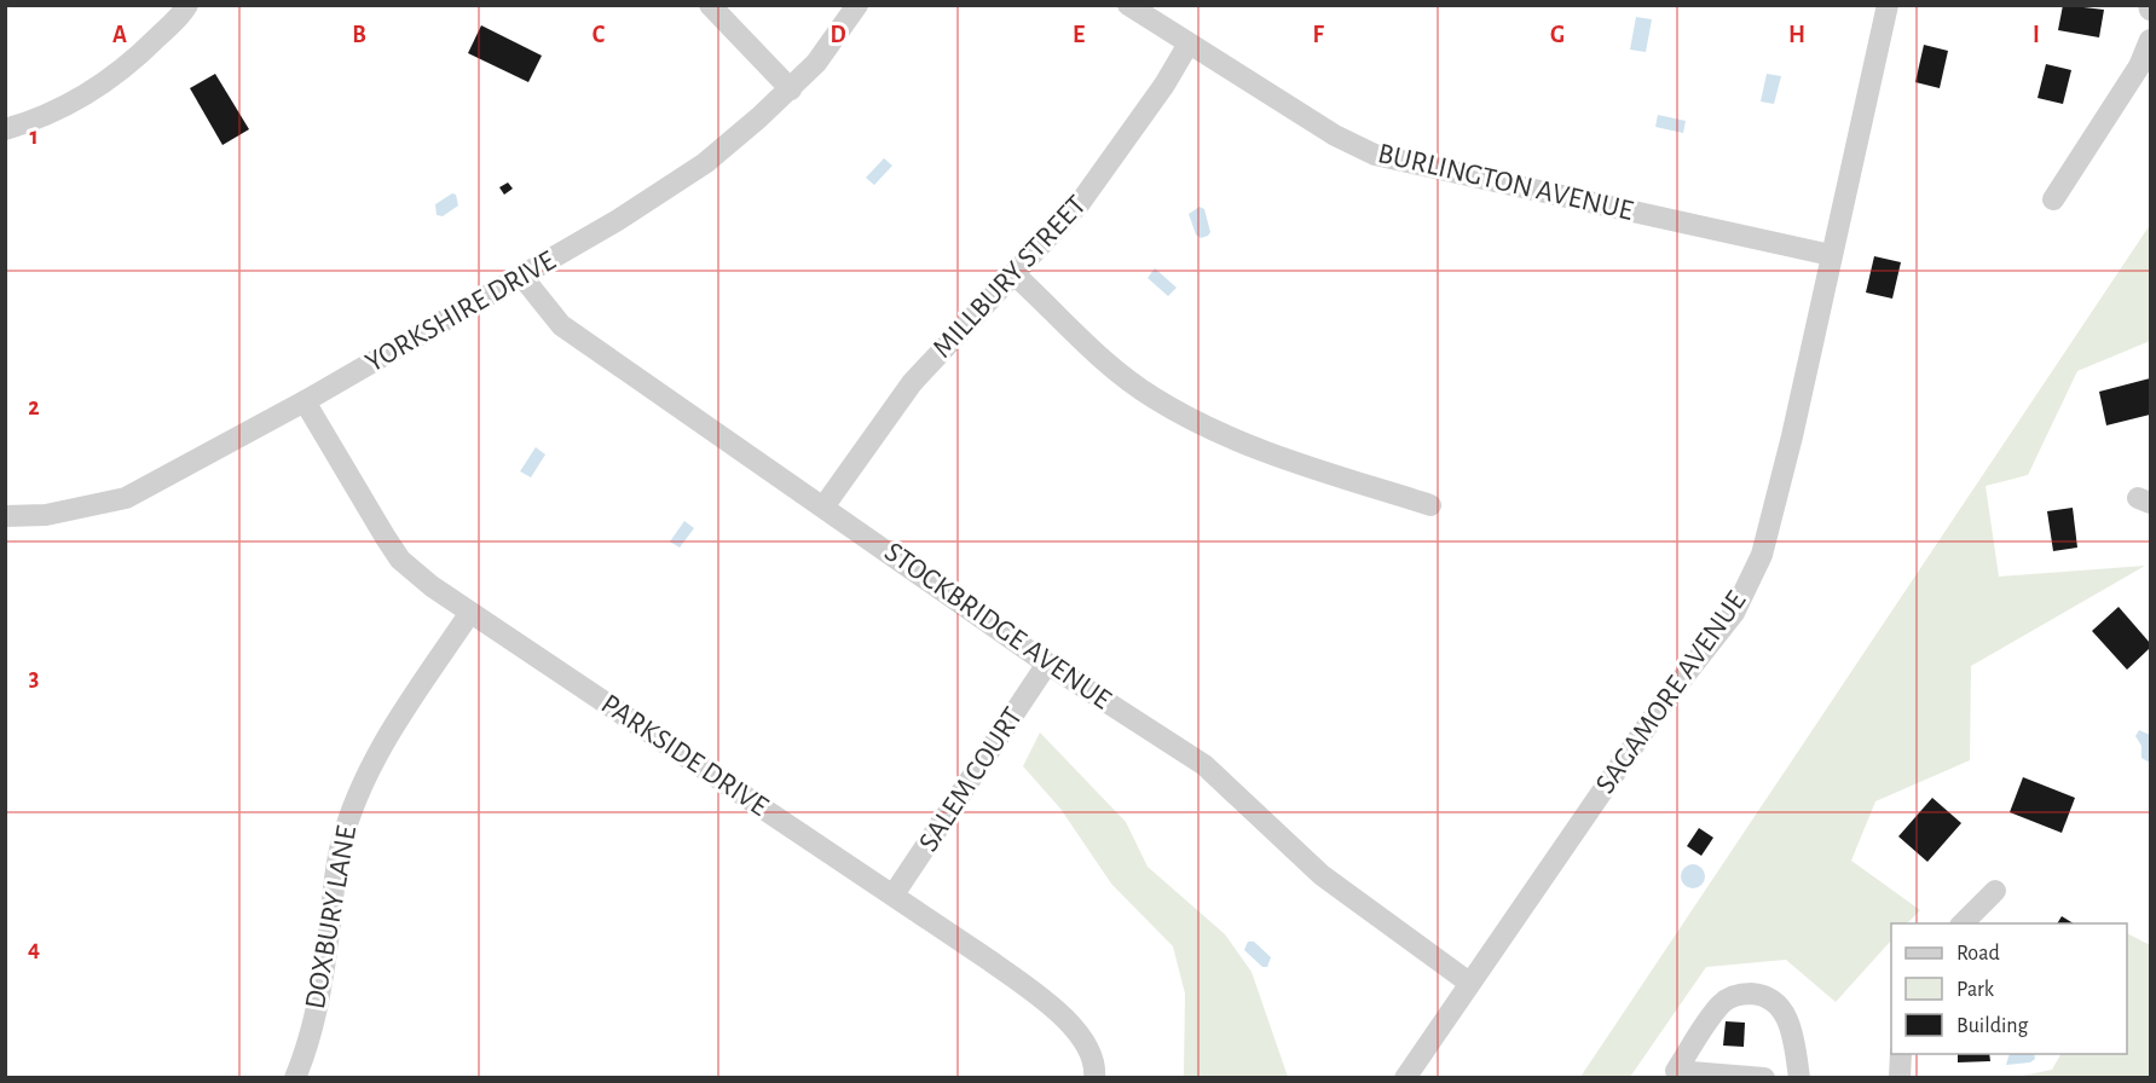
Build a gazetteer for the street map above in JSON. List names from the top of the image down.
{
  "streets": {
    "street": [
      "BURLINGTON AVENUE",
      "MILLBURY STREET",
      "YORKSHIRE DRIVE",
      "STOCKBRIDGE AVENUE",
      "SAGAMORE AVENUE",
      "PARKSIDE DRIVE",
      "SALEM COURT",
      "DOXBURY LANE"
    ]
  },
  "crossings": [
    ["BURLINGTON AVENUE", "MILLBURY STREET"],
    ["BURLINGTON AVENUE", "SAGAMORE AVENUE"],
    ["MILLBURY STREET", "STOCKBRIDGE AVENUE"],
    ["YORKSHIRE DRIVE", "STOCKBRIDGE AVENUE"],
    ["YORKSHIRE DRIVE", "PARKSIDE DRIVE"],
    ["STOCKBRIDGE AVENUE", "SAGAMORE AVENUE"],
    ["STOCKBRIDGE AVENUE", "SALEM COURT"],
    ["PARKSIDE DRIVE", "SALEM COURT"],
    ["PARKSIDE DRIVE", "DOXBURY LANE"]
  ],
  "legend": ["Road", "Park", "Building"],
  "grid": {
    "columns": [
      "A",
      "B",
      "C",
      "D",
      "E",
      "F",
      "G",
      "H",
      "I"
    ],
    "rows": [
      "1",
      "2",
      "3",
      "4"
    ]
  }
}
